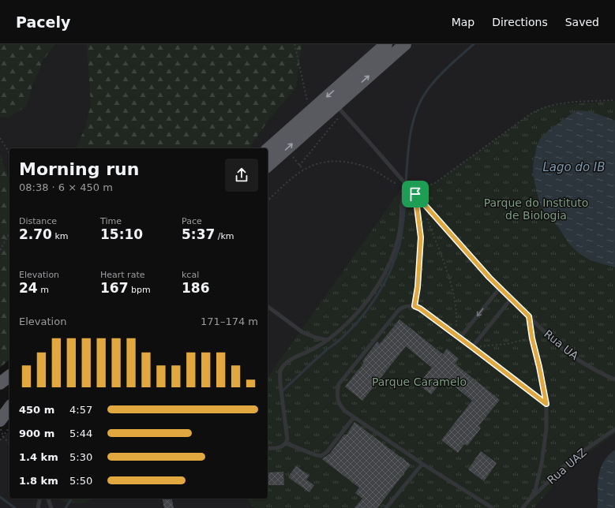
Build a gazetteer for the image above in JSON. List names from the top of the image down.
{
  "streets": {
    "lane": ["Rua UA", "Rua UAZ"]
  },
  "water": ["Lago do IB"],
  "parks": ["Parque do Instituto de Biologia", "Parque Caramelo"],
  "page": {
    "header": "Pacely",
    "nav": ["Map", "Directions", "Saved"],
    "heading": ["Morning run", "08:38 · 6 × 450 m"],
    "stats": [
      ["Distance", "2.70 km"],
      ["Time", "15:10"],
      ["Pace", "5:37 /km"],
      ["Elevation", "24 m"],
      ["Heart rate", "167 bpm"],
      ["kcal", "186"]
    ],
    "chart": ["Elevation", "171–174 m"],
    "list": [
      {
        "name": "450 m",
        "note": "4:57"
      },
      {
        "name": "900 m",
        "note": "5:44"
      },
      {
        "name": "1.4 km",
        "note": "5:30"
      },
      {
        "name": "1.8 km",
        "note": "5:50"
      }
    ]
  }
}
